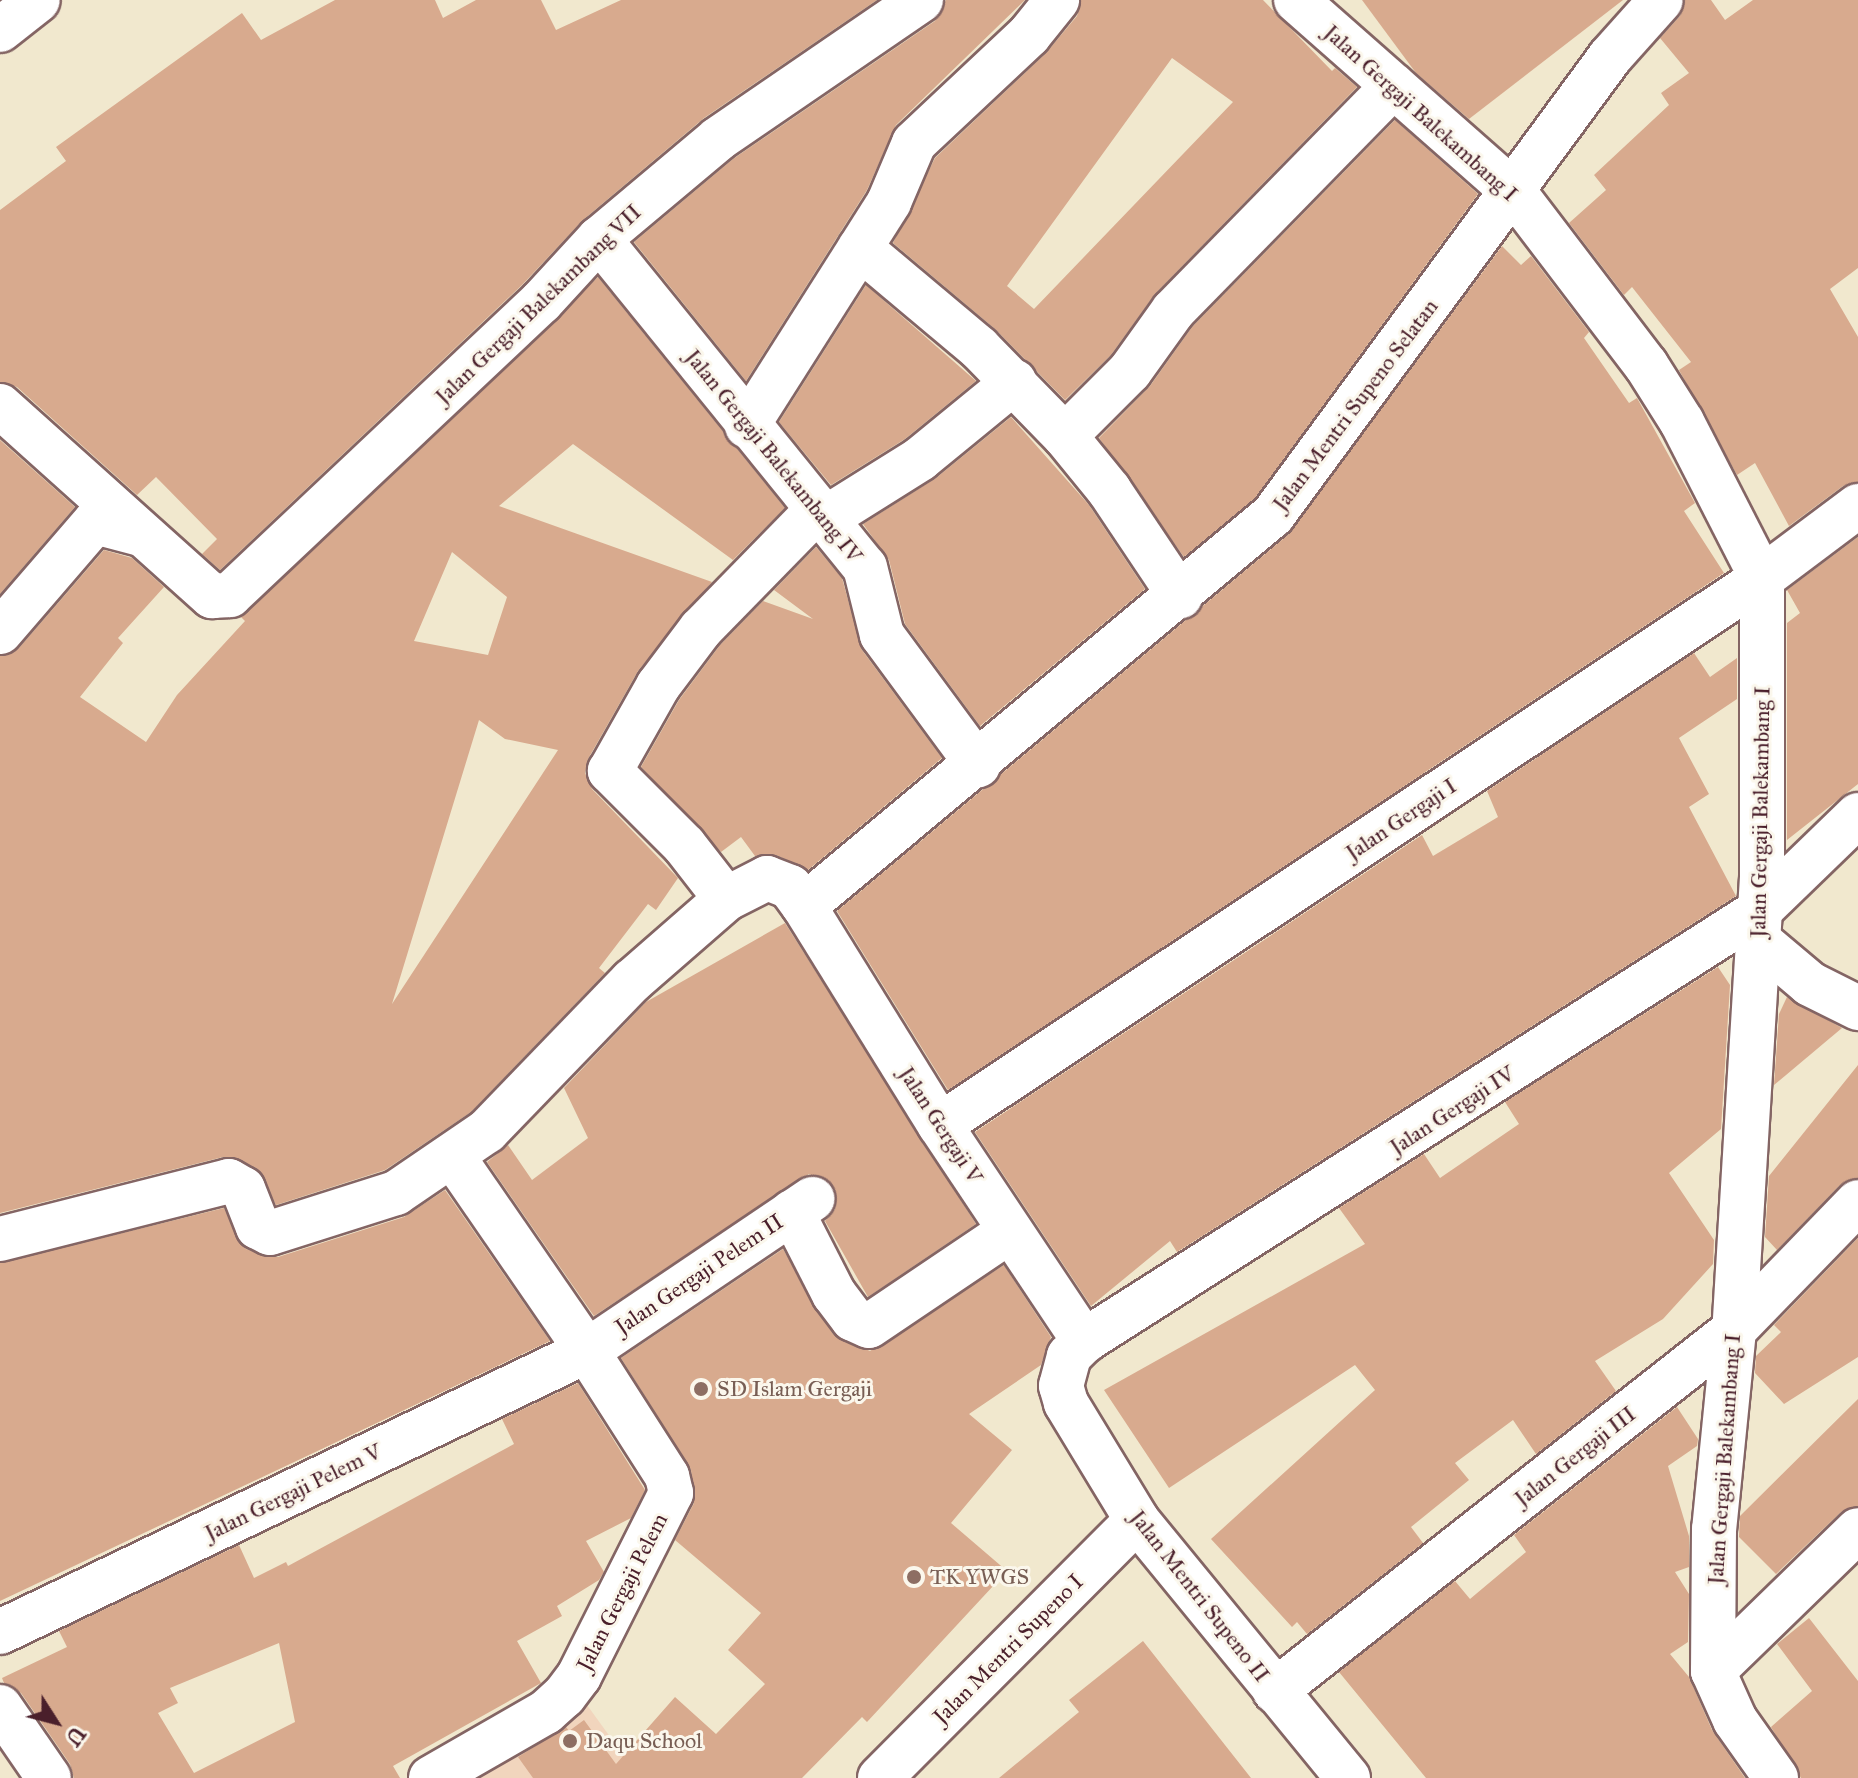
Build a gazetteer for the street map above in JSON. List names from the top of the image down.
{
  "streets": {
    "street": [
      "Jalan Gergaji Balekambang I",
      "Jalan Gergaji Balekambang VII",
      "Jalan Mentri Supeno Selatan",
      "Jalan Gergaji Balekambang IV",
      "Jalan Gergaji I",
      "Jalan Gergaji IV",
      "Jalan Gergaji V",
      "Jalan Gergaji Pelem II",
      "Jalan Gergaji III",
      "Jalan Gergaji Pelem V",
      "Jalan Gergaji Pelem",
      "Jalan Mentri Supeno II",
      "Jalan Mentri Supeno I"
    ]
  },
  "crossings": [
    ["Jalan Gergaji Balekambang I", "Jalan Mentri Supeno Selatan"],
    ["Jalan Gergaji Balekambang I", "Jalan Gergaji I"],
    ["Jalan Gergaji Balekambang I", "Jalan Gergaji IV"],
    ["Jalan Gergaji Balekambang I", "Jalan Gergaji III"],
    ["Jalan Gergaji Balekambang VII", "Jalan Gergaji Balekambang IV"],
    ["Jalan Mentri Supeno Selatan", "Jalan Gergaji Balekambang IV"],
    ["Jalan Mentri Supeno Selatan", "Jalan Gergaji V"],
    ["Jalan Gergaji I", "Jalan Gergaji V"],
    ["Jalan Gergaji IV", "Jalan Gergaji V"],
    ["Jalan Gergaji IV", "Jalan Mentri Supeno II"],
    ["Jalan Gergaji V", "Jalan Gergaji Pelem II"],
    ["Jalan Gergaji V", "Jalan Gergaji Pelem"],
    ["Jalan Gergaji Pelem II", "Jalan Gergaji Pelem V"],
    ["Jalan Gergaji Pelem II", "Jalan Gergaji Pelem"],
    ["Jalan Gergaji III", "Jalan Mentri Supeno II"],
    ["Jalan Gergaji Pelem V", "Jalan Gergaji Pelem"],
    ["Jalan Mentri Supeno II", "Jalan Mentri Supeno I"]
  ],
  "places": ["SD Islam Gergaji", "TK YWGS", "Daqu School"],
  "north": "bottom right"
}
